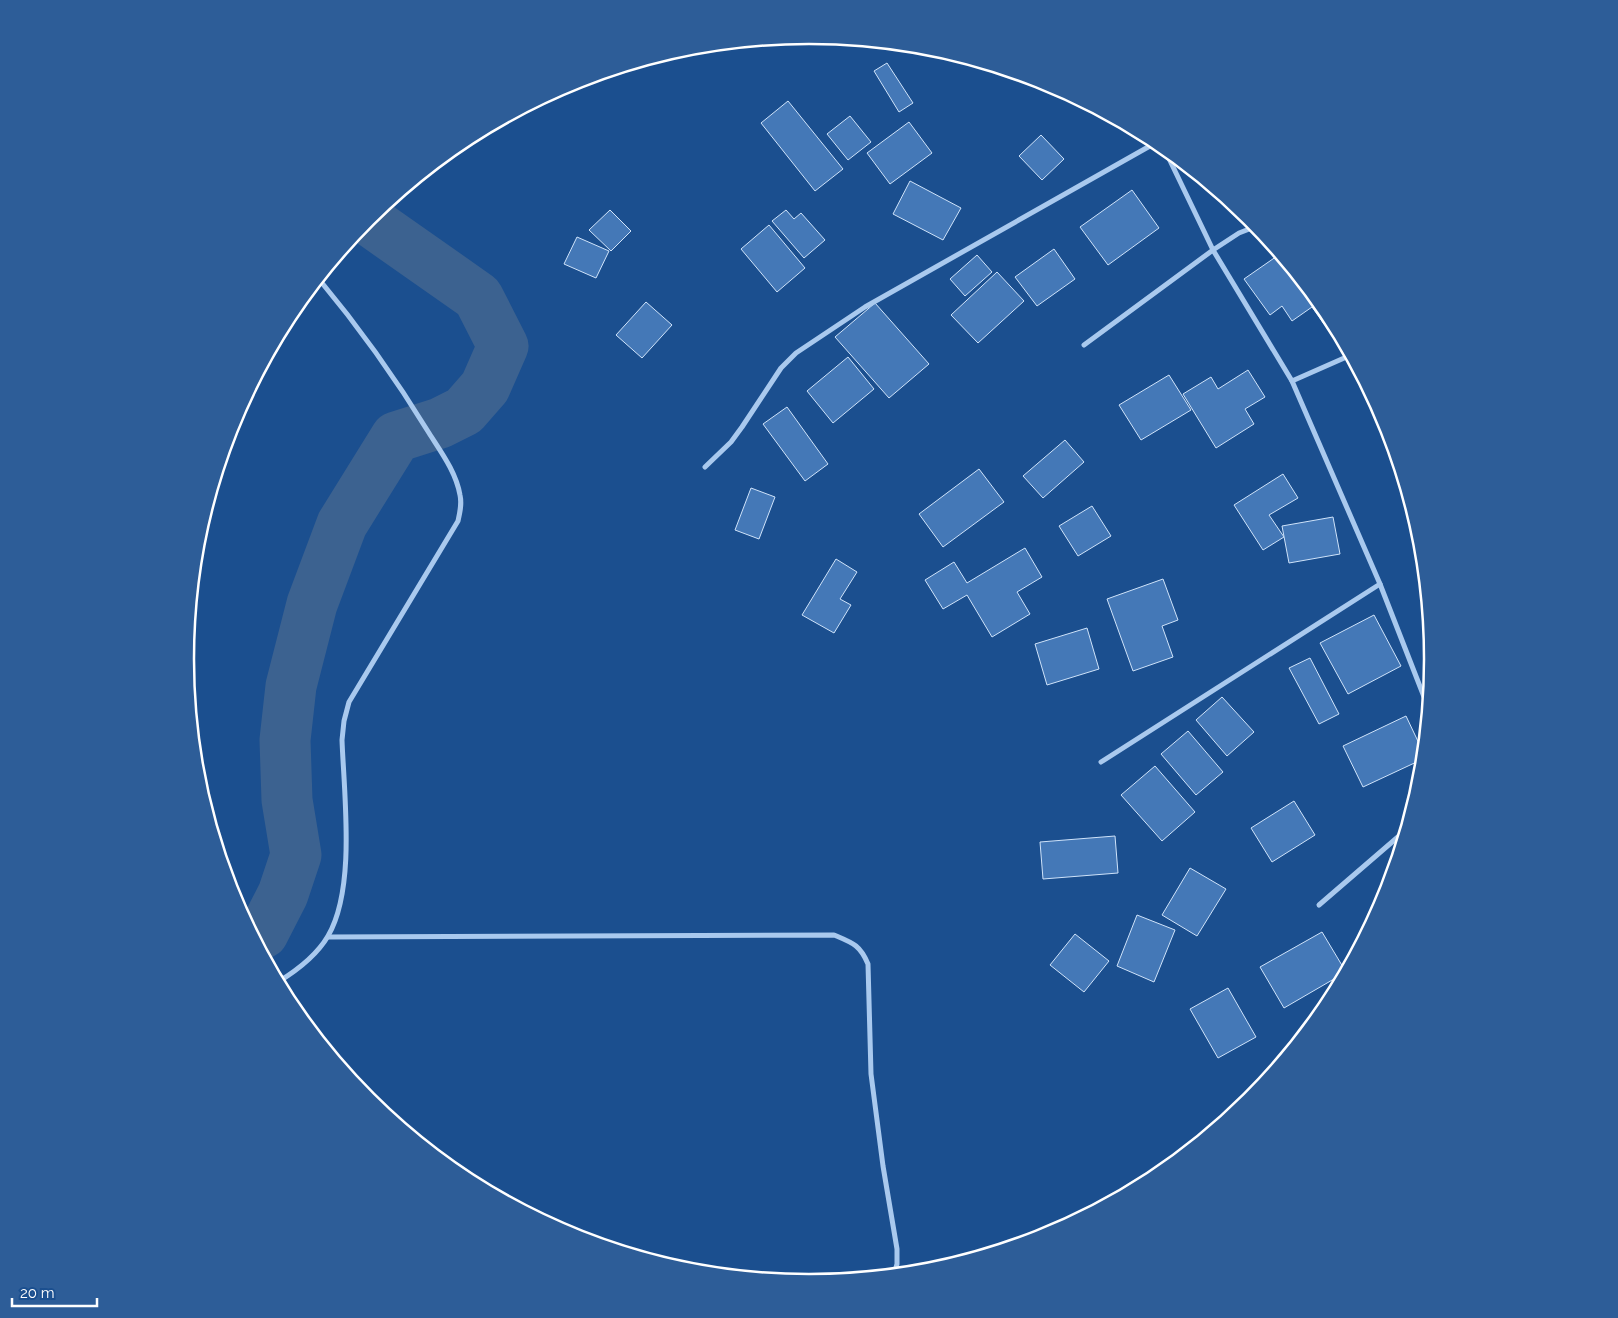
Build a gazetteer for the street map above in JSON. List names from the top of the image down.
{
  "scale_bar": "20 m"
}
